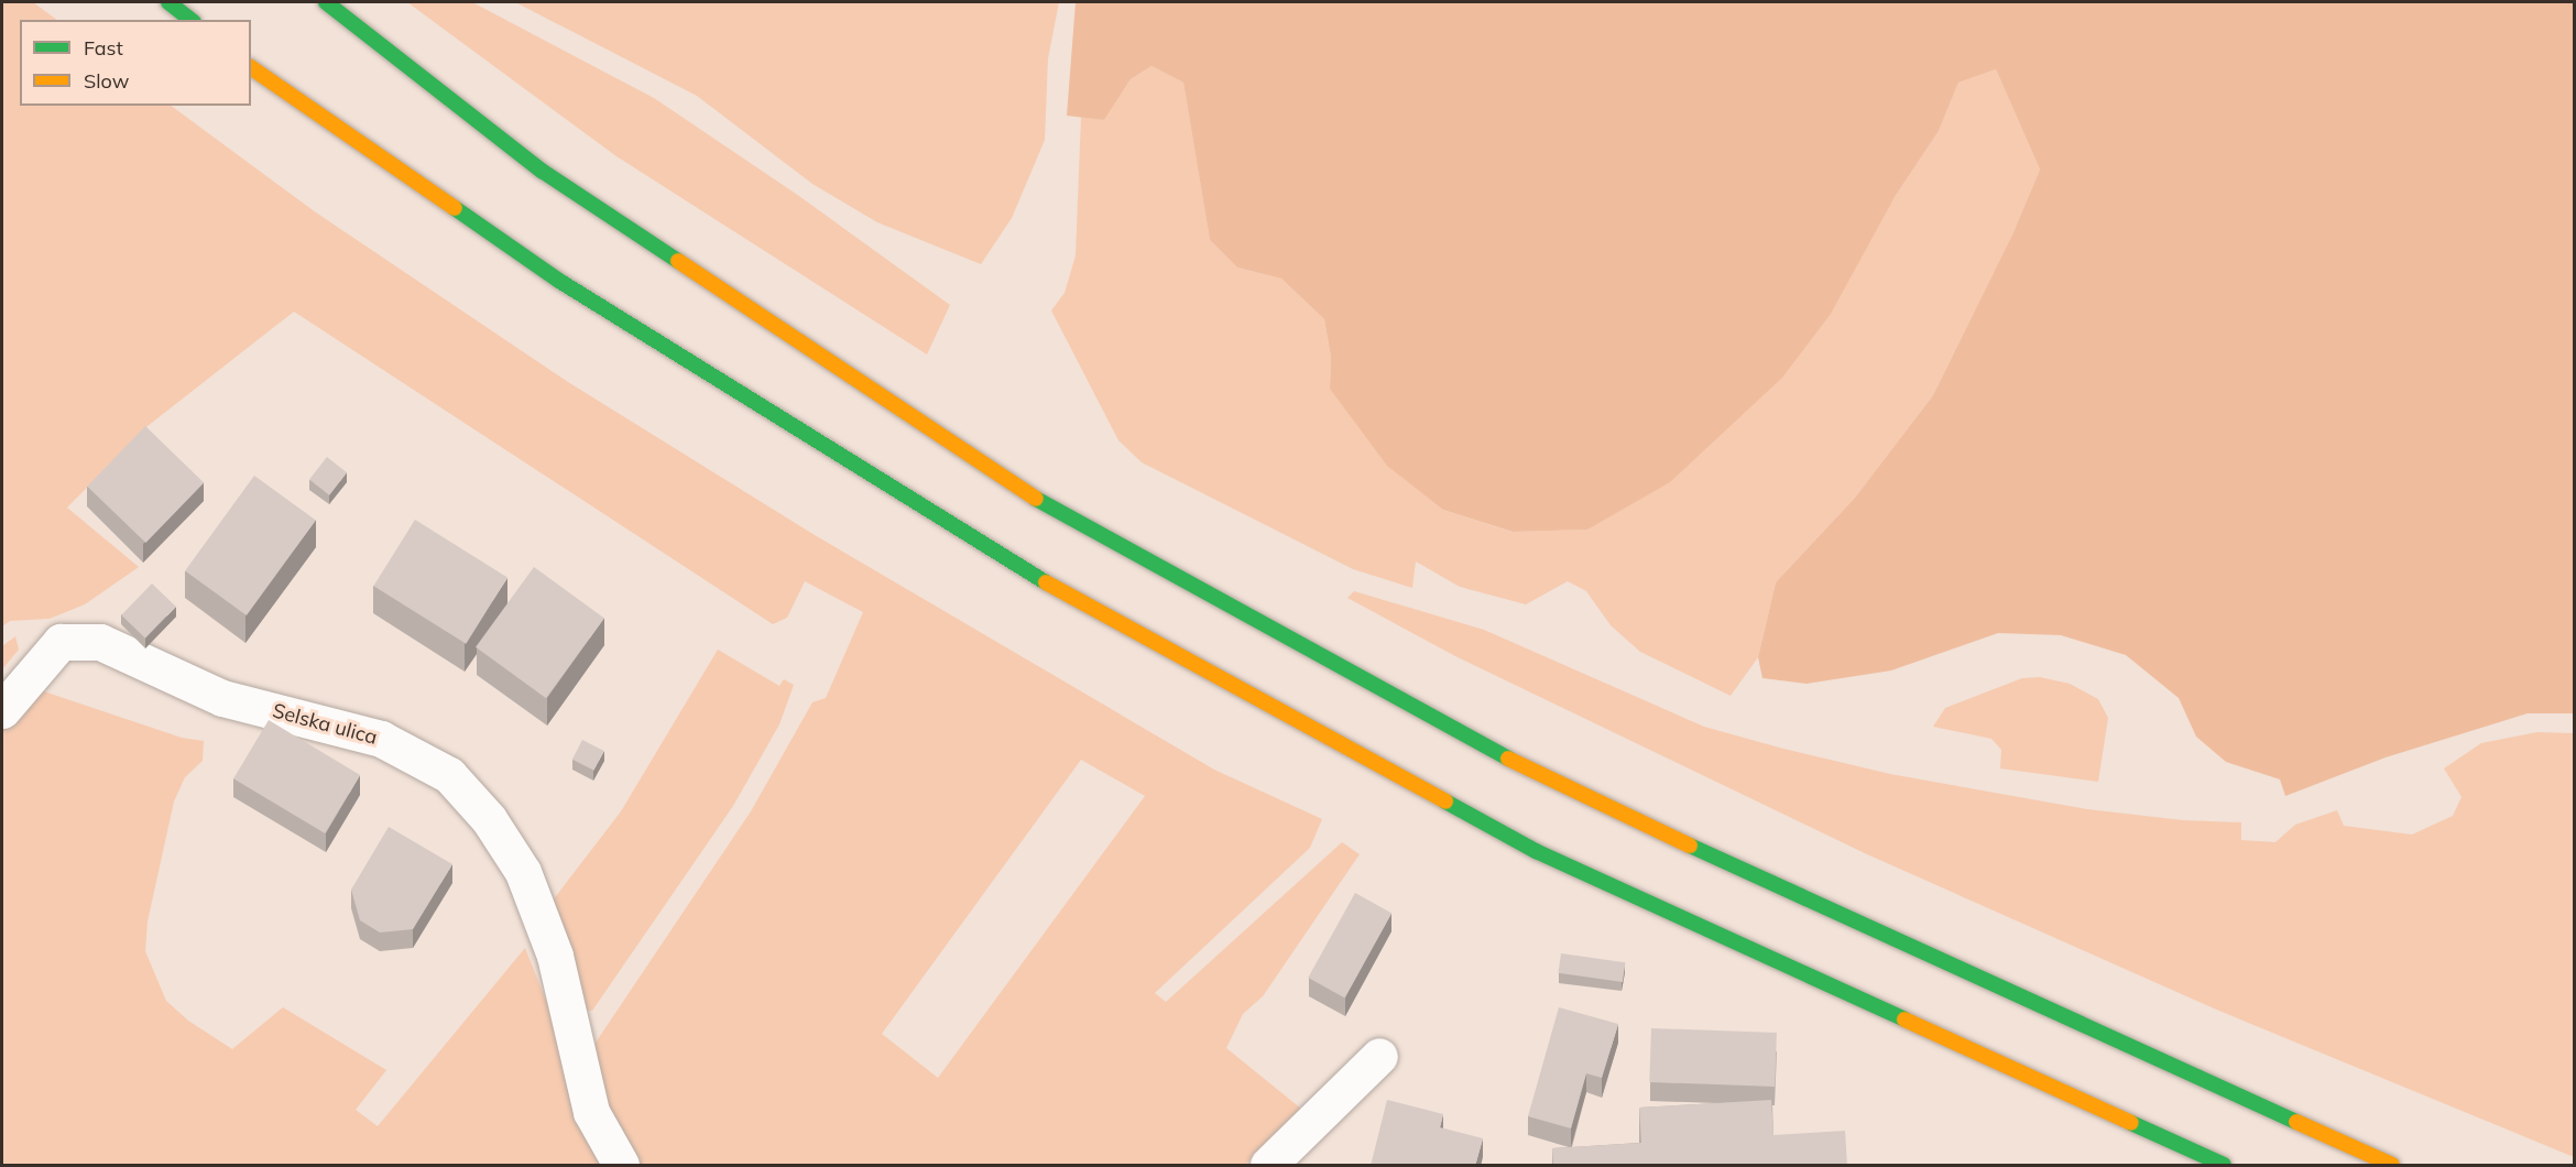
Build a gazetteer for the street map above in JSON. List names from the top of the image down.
{
  "streets": {
    "street": ["Selska ulica"]
  },
  "legend": ["Fast", "Slow"]
}
